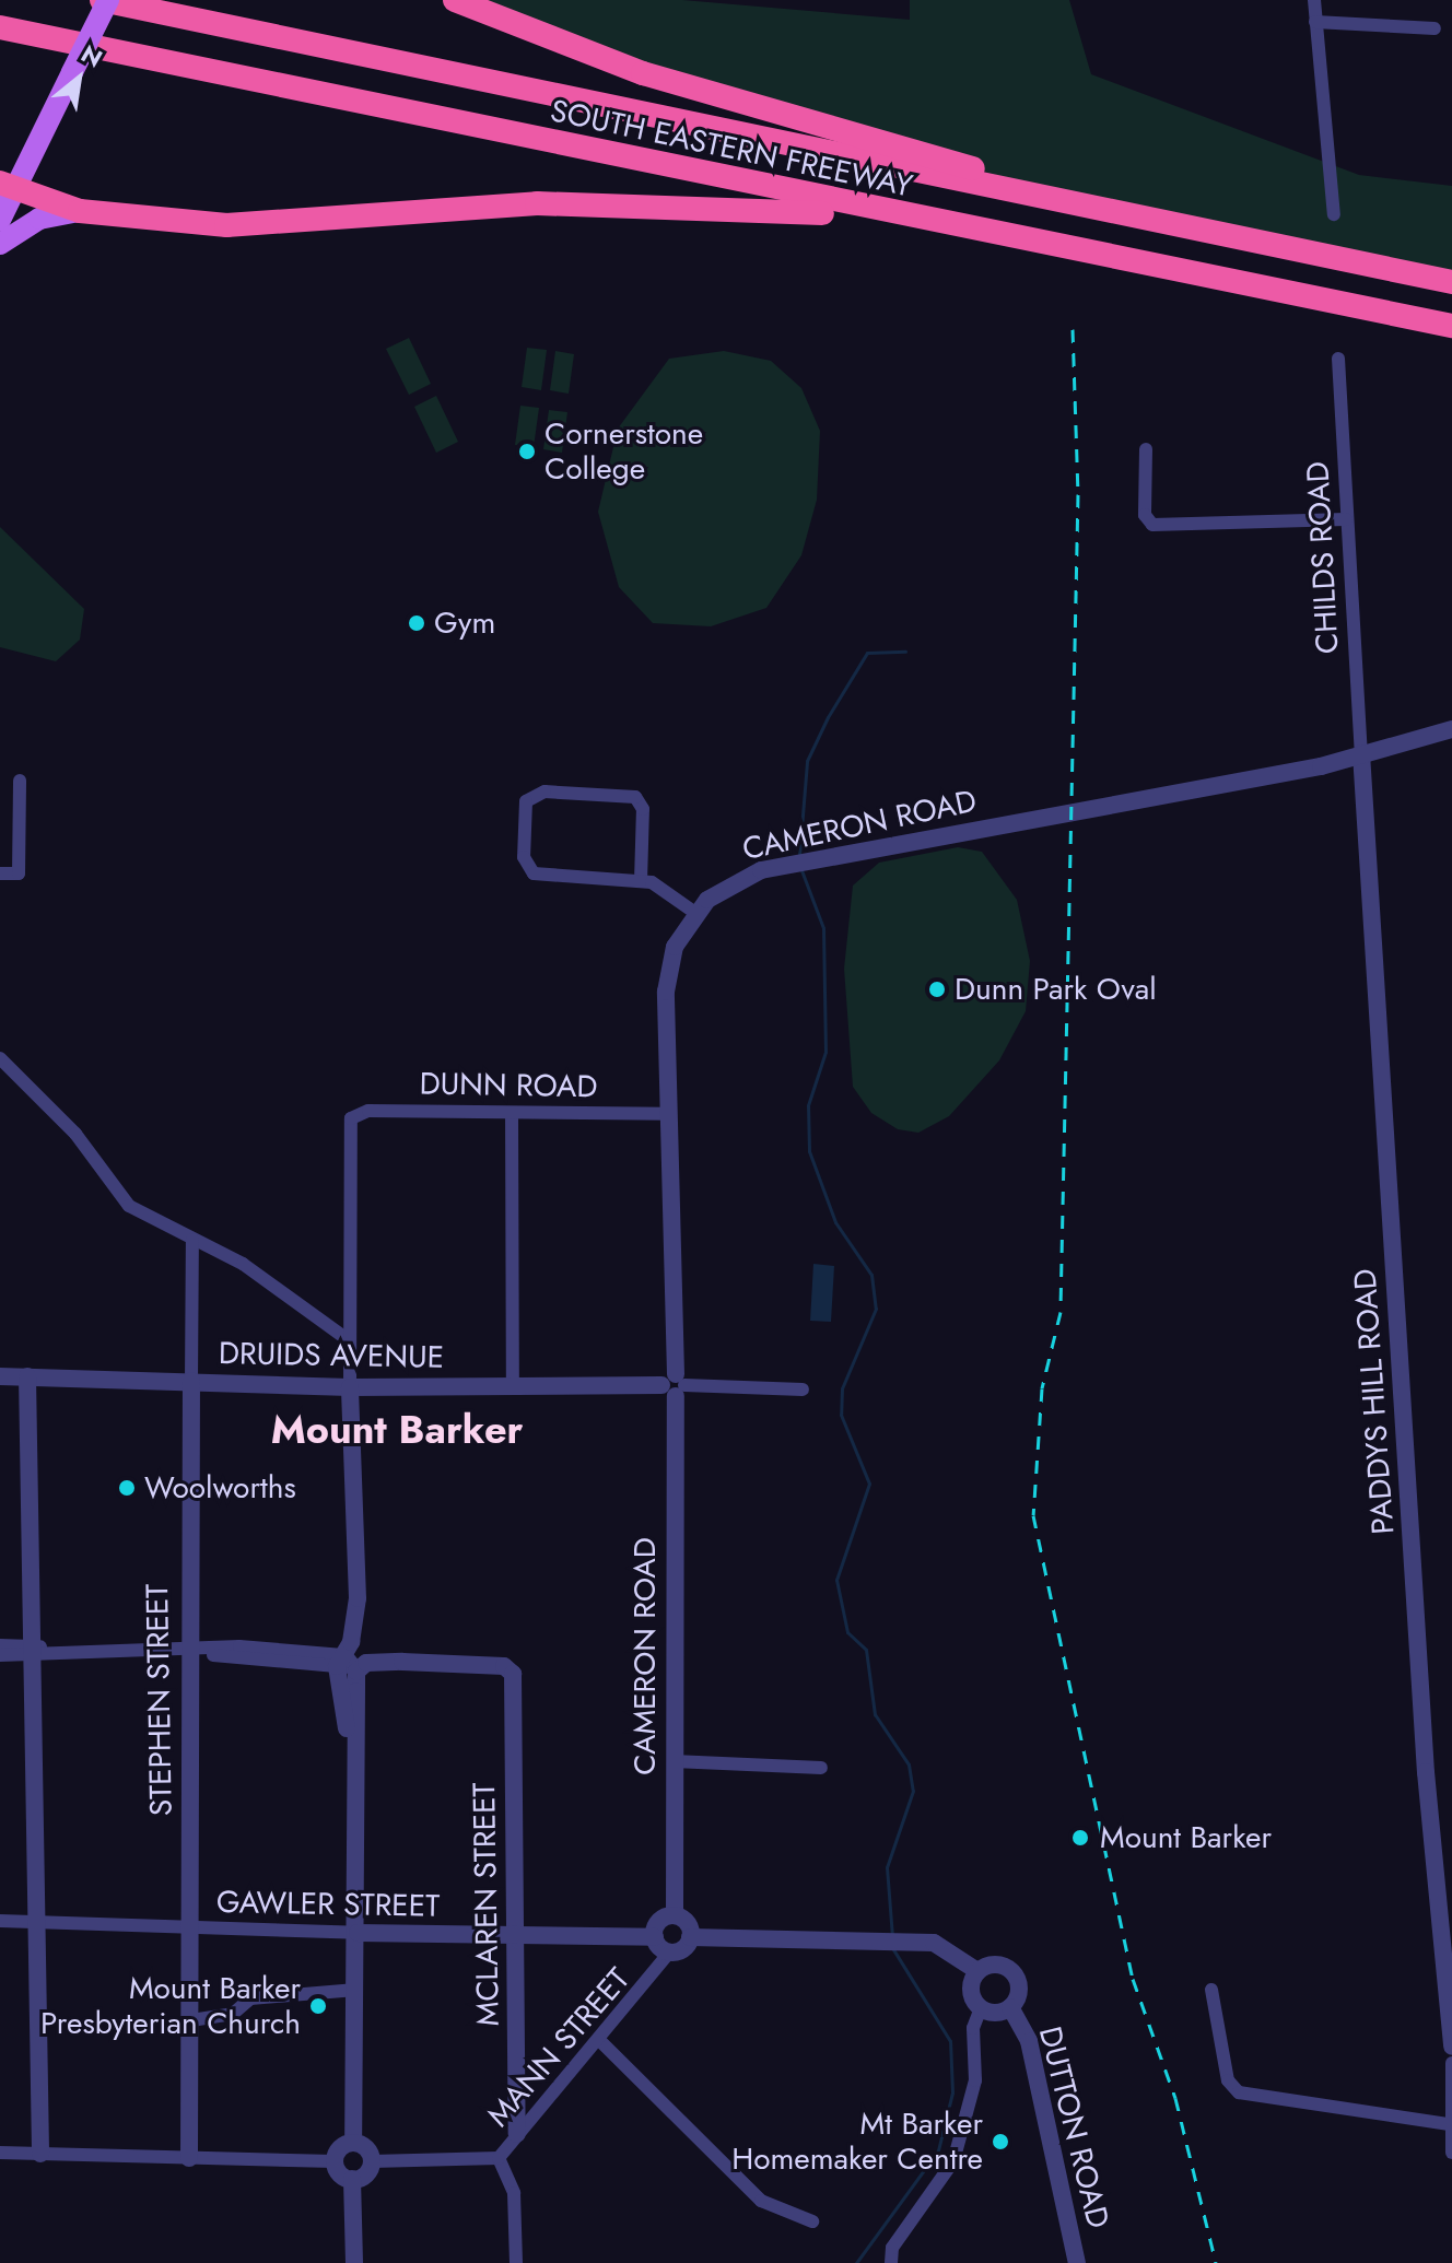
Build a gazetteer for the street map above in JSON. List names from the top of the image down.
{
  "streets": {
    "highway": ["SOUTH EASTERN FREEWAY"],
    "street": [
      "CHILDS ROAD",
      "CAMERON ROAD",
      "DUNN ROAD",
      "DRUIDS AVENUE",
      "PADDYS HILL ROAD",
      "STEPHEN STREET",
      "GAWLER STREET",
      "MCLAREN STREET",
      "MANN STREET",
      "DUTTON ROAD"
    ]
  },
  "crossings": [
    ["CHILDS ROAD", "CAMERON ROAD"],
    ["CHILDS ROAD", "PADDYS HILL ROAD"],
    ["CAMERON ROAD", "DUNN ROAD"],
    ["CAMERON ROAD", "DRUIDS AVENUE"],
    ["CAMERON ROAD", "PADDYS HILL ROAD"],
    ["DRUIDS AVENUE", "STEPHEN STREET"],
    ["STEPHEN STREET", "GAWLER STREET"],
    ["GAWLER STREET", "MCLAREN STREET"],
    ["MCLAREN STREET", "MANN STREET"]
  ],
  "districts": ["Mount Barker"],
  "places": [
    "Cornerstone College",
    "Gym",
    "Dunn Park Oval",
    "Woolworths",
    "Mount Barker",
    "Mount Barker Presbyterian Church",
    "Mt Barker Homemaker Centre"
  ],
  "north": "top right"
}
